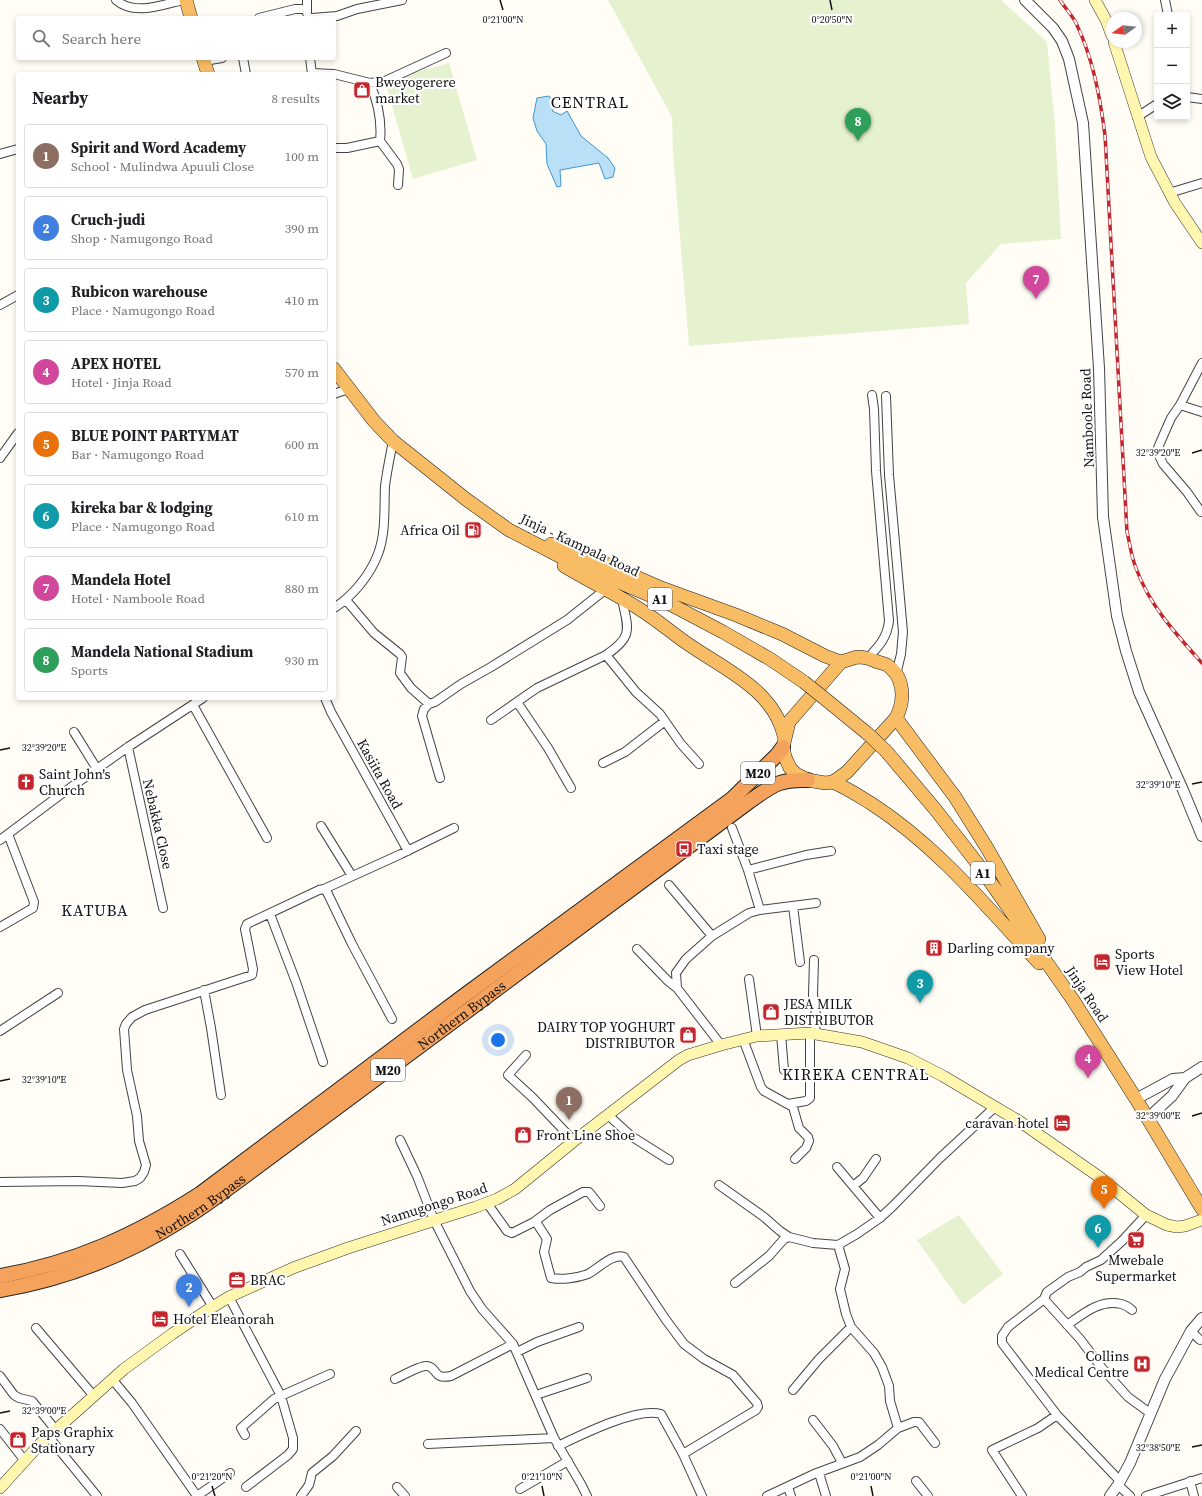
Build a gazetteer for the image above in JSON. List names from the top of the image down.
{
  "streets": {
    "highway": [
      "Jinja - Kampala Road",
      "A1",
      "M20",
      "Jinja Road",
      "Northern Bypass"
    ],
    "main road": ["Namugongo Road"],
    "street": ["Namboole Road", "Kasiita Road", "Nebakka Close"]
  },
  "crossings": [
    ["Jinja - Kampala Road", "Jinja Road"]
  ],
  "districts": ["CENTRAL", "KATUBA", "KIREKA CENTRAL"],
  "places": {
    "shop": [
      "Bweyogerere market",
      "JESA MILK DISTRIBUTOR",
      "DAIRY TOP YOGHURT DISTRIBUTOR",
      "Front Line Shoe",
      "Paps Graphix Stationary"
    ],
    "fuel station": ["Africa Oil"],
    "church": ["Saint John's Church"],
    "bus stop": ["Taxi stage"],
    "building": ["Darling company"],
    "hotel": ["Sports View Hotel", "caravan hotel", "Hotel Eleanorah"],
    "supermarket": ["Mwebale Supermarket"],
    "office": ["BRAC"],
    "hospital": ["Collins Medical Centre"]
  },
  "north": "left",
  "page": {
    "map_buttons": ["+", "−"],
    "search": "Search here",
    "heading": ["Nearby", "8 results"],
    "pins": [
      "8",
      "7",
      "3",
      "4",
      "1",
      "5",
      "6",
      "2"
    ],
    "list": [
      {
        "mark": "1",
        "name": "Spirit and Word Academy",
        "note": "School · Mulindwa Apuuli Close",
        "value": "100 m"
      },
      {
        "mark": "2",
        "name": "Cruch-judi",
        "note": "Shop · Namugongo Road",
        "value": "390 m"
      },
      {
        "mark": "3",
        "name": "Rubicon warehouse",
        "note": "Place · Namugongo Road",
        "value": "410 m"
      },
      {
        "mark": "4",
        "name": "APEX HOTEL",
        "note": "Hotel · Jinja Road",
        "value": "570 m"
      },
      {
        "mark": "5",
        "name": "BLUE POINT PARTYMAT",
        "note": "Bar · Namugongo Road",
        "value": "600 m"
      },
      {
        "mark": "6",
        "name": "kireka bar & lodging",
        "note": "Place · Namugongo Road",
        "value": "610 m"
      },
      {
        "mark": "7",
        "name": "Mandela Hotel",
        "note": "Hotel · Namboole Road",
        "value": "880 m"
      },
      {
        "mark": "8",
        "name": "Mandela National Stadium",
        "note": "Sports",
        "value": "930 m"
      }
    ]
  },
  "coordinates": [
    "0°21'00\"N",
    "0°20'50\"N",
    "32°39'20\"E",
    "32°39'10\"E",
    "32°39'00\"E",
    "32°38'50\"E",
    "0°21'20\"N",
    "0°21'10\"N"
  ]
}
